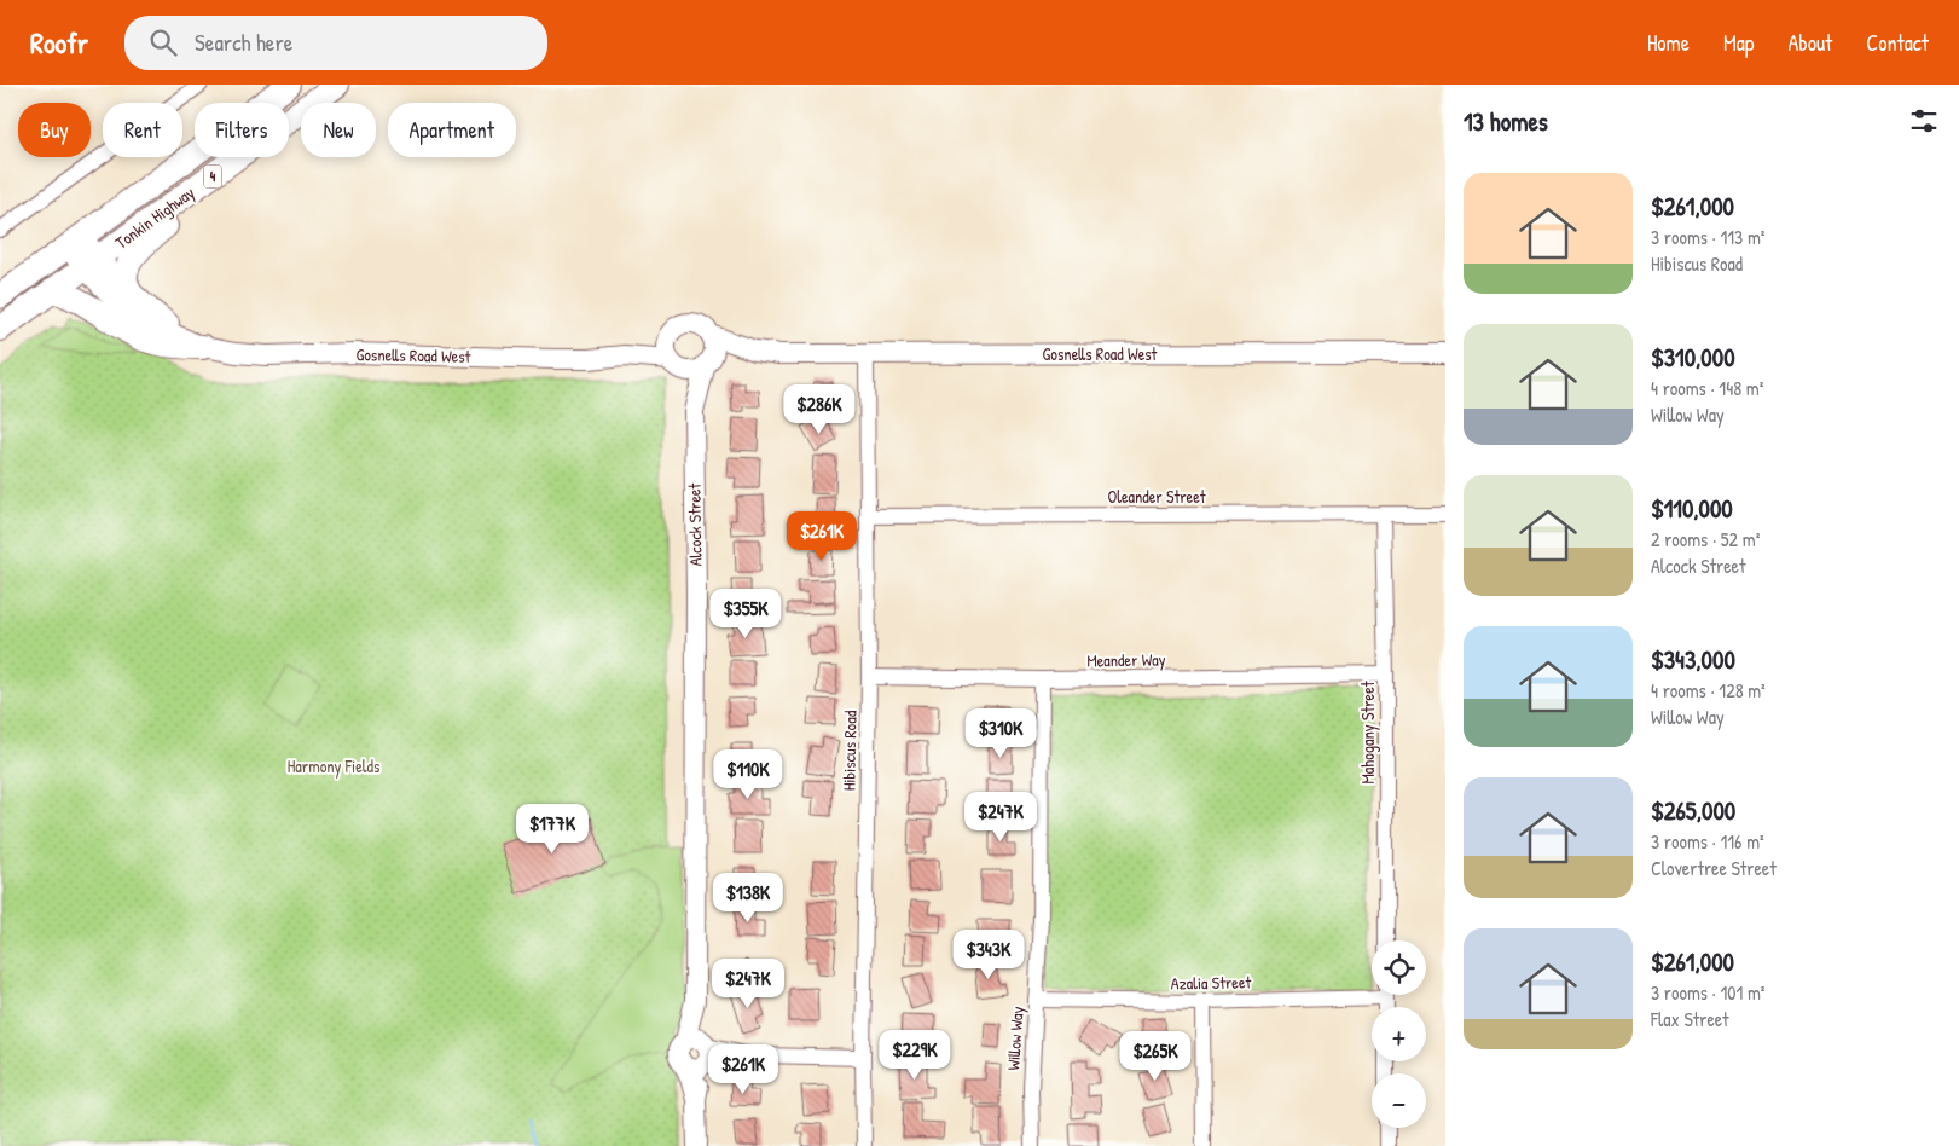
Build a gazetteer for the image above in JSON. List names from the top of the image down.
{
  "streets": {
    "highway": ["4", "Tonkin Highway"],
    "main road": ["Gosnells Road West", "Alcock Street"],
    "street": [
      "Oleander Street",
      "Meander Way",
      "Mahogany Street",
      "Hibiscus Road",
      "Azalia Street",
      "Willow Way"
    ]
  },
  "crossings": [
    ["Tonkin Highway", "Gosnells Road West"],
    ["Gosnells Road West", "Alcock Street"],
    ["Gosnells Road West", "Hibiscus Road"],
    ["Oleander Street", "Mahogany Street"],
    ["Oleander Street", "Hibiscus Road"],
    ["Meander Way", "Mahogany Street"],
    ["Meander Way", "Hibiscus Road"],
    ["Meander Way", "Willow Way"],
    ["Azalia Street", "Willow Way"]
  ],
  "parks": ["Harmony Fields"],
  "page": {
    "header": "Roofr",
    "search": "Search here",
    "nav": [
      "Home",
      "Map",
      "About",
      "Contact"
    ],
    "heading": "13 homes",
    "chip": [
      "Buy",
      "Rent",
      "Filters",
      "New",
      "Apartment"
    ],
    "list": [
      {
        "name": "$261,000",
        "note": "3 rooms · 113 m² · Hibiscus Road"
      },
      {
        "name": "$310,000",
        "note": "4 rooms · 148 m² · Willow Way"
      },
      {
        "name": "$110,000",
        "note": "2 rooms · 52 m² · Alcock Street"
      },
      {
        "name": "$343,000",
        "note": "4 rooms · 128 m² · Willow Way"
      },
      {
        "name": "$265,000",
        "note": "3 rooms · 116 m² · Clovertree Street"
      },
      {
        "name": "$261,000",
        "note": "3 rooms · 101 m² · Flax Street"
      }
    ],
    "price": [
      "$286K",
      "$261K",
      "$355K",
      "$310K",
      "$110K",
      "$247K",
      "$177K",
      "$138K",
      "$343K",
      "$247K",
      "$229K",
      "$265K",
      "$261K"
    ],
    "map_buttons": ["+", "−"]
  }
}
